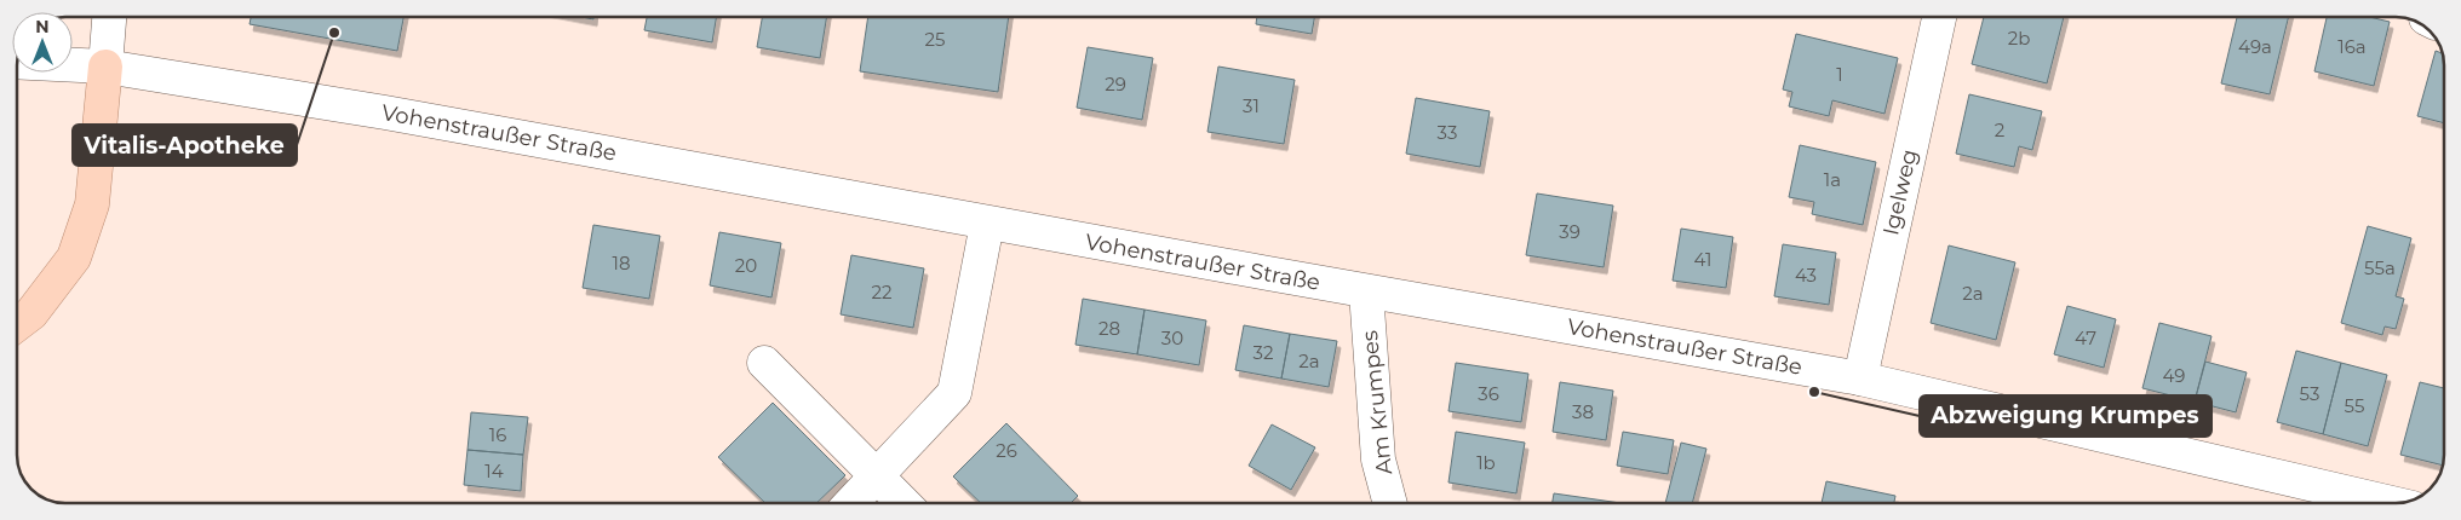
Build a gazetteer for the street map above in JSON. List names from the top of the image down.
{
  "streets": {
    "main road": ["Vohenstraußer Straße", "Igelweg", "Am Krumpes"]
  },
  "crossings": [
    ["Vohenstraußer Straße", "Igelweg"],
    ["Vohenstraußer Straße", "Am Krumpes"]
  ],
  "places": ["Vitalis-Apotheke", "Abzweigung Krumpes"],
  "house_numbers": [
    "2b",
    "25",
    "49a",
    "16a",
    "1",
    "29",
    "31",
    "2",
    "33",
    "1a",
    "39",
    "41",
    "18",
    "20",
    "55a",
    "43",
    "22",
    "2a",
    "28",
    "30",
    "47",
    "32",
    "2a",
    "49",
    "36",
    "53",
    "55",
    "38",
    "16",
    "26",
    "1b",
    "14"
  ],
  "north": "top"
}
